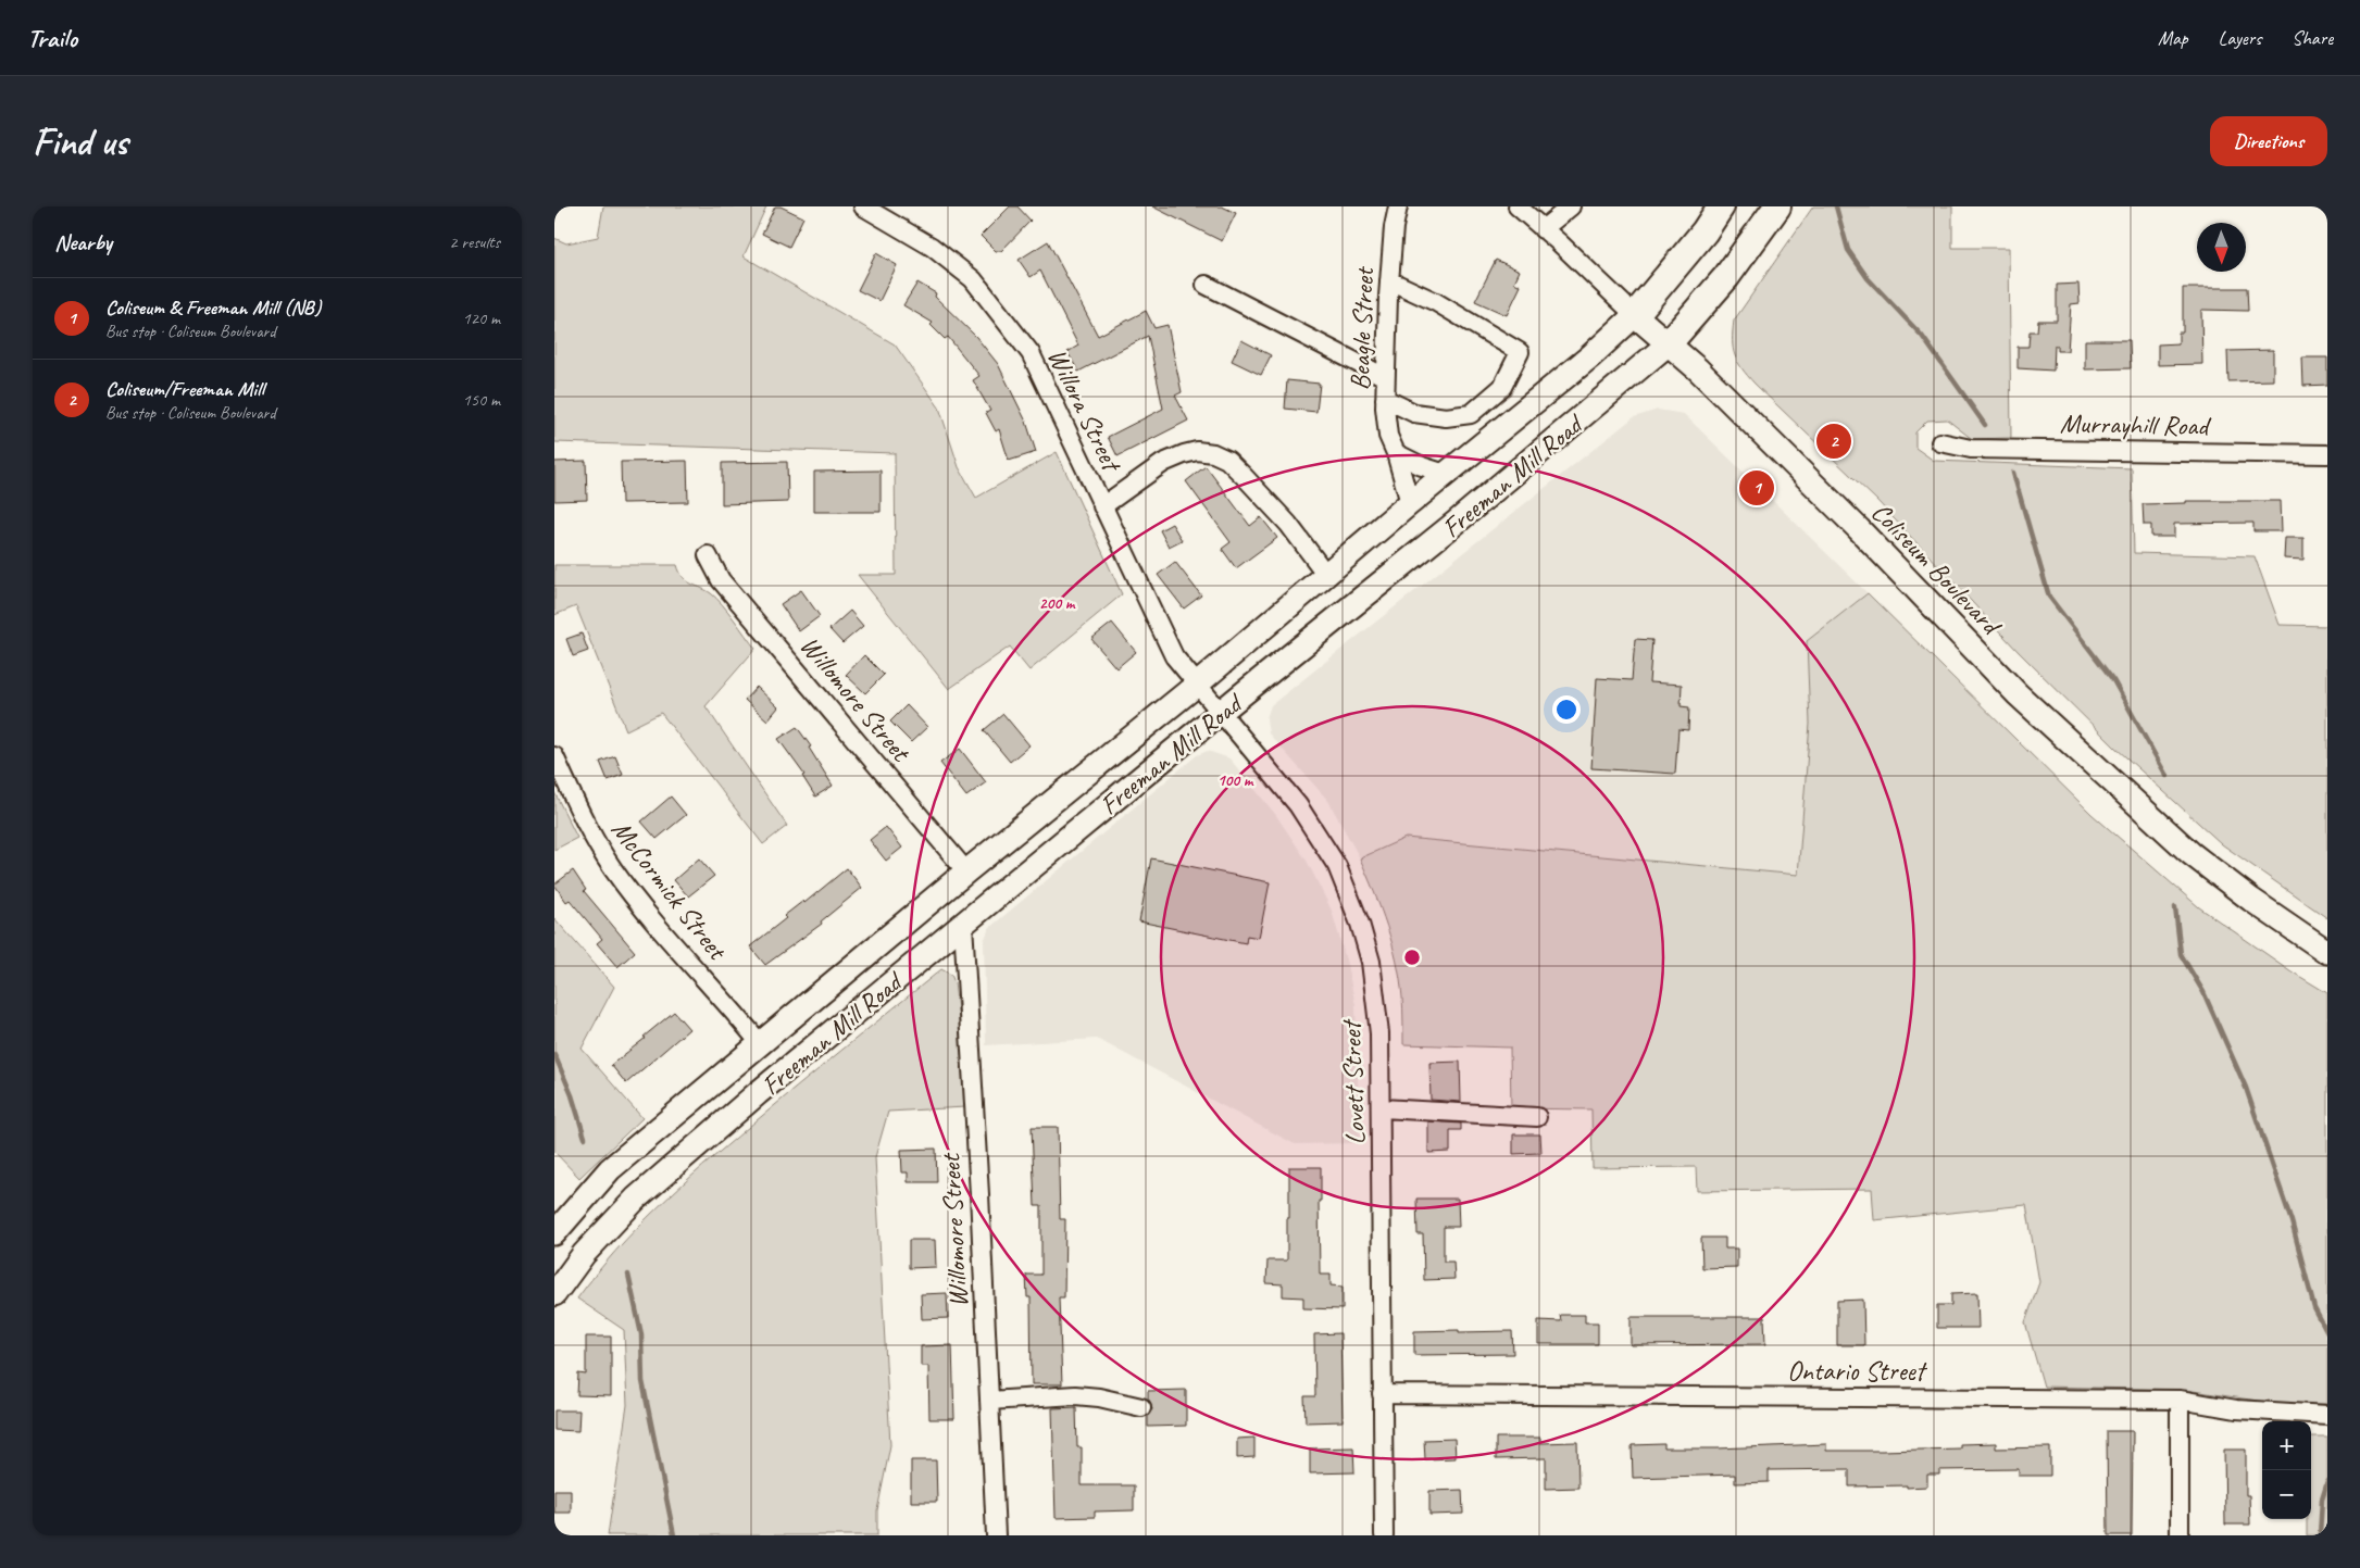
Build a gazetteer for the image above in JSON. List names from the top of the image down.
{
  "streets": {
    "highway": ["Freeman Mill Road"],
    "main road": ["Coliseum Boulevard"],
    "street": [
      "Beagle Street",
      "Willora Street",
      "Murrayhill Road",
      "Willomore Street",
      "McCormick Street",
      "Lovett Street",
      "Ontario Street"
    ]
  },
  "crossings": [
    ["Beagle Street", "Freeman Mill Road"],
    ["Willora Street", "Freeman Mill Road"],
    ["Willora Street", "Lovett Street"],
    ["Freeman Mill Road", "Coliseum Boulevard"],
    ["Freeman Mill Road", "Willomore Street"],
    ["Freeman Mill Road", "McCormick Street"],
    ["Freeman Mill Road", "Lovett Street"],
    ["Lovett Street", "Ontario Street"]
  ],
  "north": "bottom",
  "page": {
    "header": "Trailo",
    "nav": ["Map", "Layers", "Share"],
    "buttons": "Directions",
    "title": "Find us",
    "heading": ["Nearby", "2 results"],
    "list": [
      {
        "mark": "1",
        "name": "Coliseum & Freeman Mill (NB)",
        "note": "Bus stop · Coliseum Boulevard",
        "value": "120 m"
      },
      {
        "mark": "2",
        "name": "Coliseum/Freeman Mill",
        "note": "Bus stop · Coliseum Boulevard",
        "value": "150 m"
      }
    ],
    "pins": ["2", "1"],
    "map_buttons": ["+", "−"]
  },
  "rings": ["200 m", "100 m"]
}
